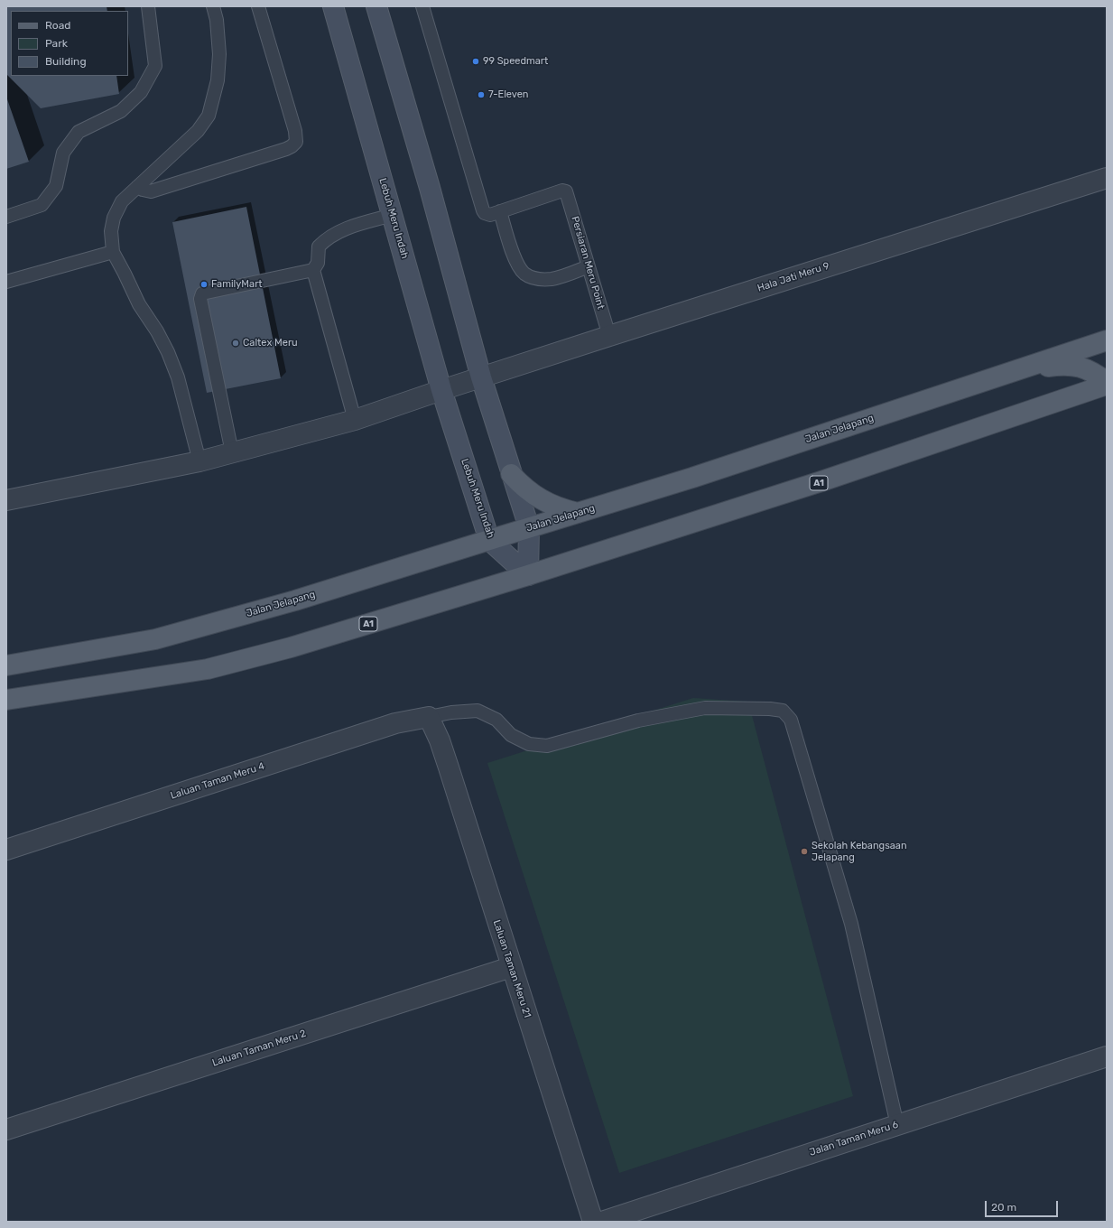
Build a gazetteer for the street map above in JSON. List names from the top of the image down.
{
  "streets": {
    "main road": ["Lebuh Meru Indah", "Jalan Jelapang", "A1"],
    "street": [
      "Hala Jati Meru 9",
      "Laluan Taman Meru 4",
      "Laluan Taman Meru 21",
      "Laluan Taman Meru 2",
      "Jalan Taman Meru 6"
    ],
    "lane": ["Persiaran Meru Point"]
  },
  "crossings": [
    ["Lebuh Meru Indah", "Hala Jati Meru 9"],
    ["Lebuh Meru Indah", "Jalan Jelapang"],
    ["Lebuh Meru Indah", "A1"],
    ["Persiaran Meru Point", "Hala Jati Meru 9"],
    ["Laluan Taman Meru 4", "Laluan Taman Meru 21"],
    ["Laluan Taman Meru 21", "Laluan Taman Meru 2"]
  ],
  "places": [
    "99 Speedmart",
    "7-Eleven",
    "FamilyMart",
    "Caltex Meru",
    "Sekolah Kebangsaan Jelapang"
  ],
  "legend": ["Road", "Park", "Building"],
  "scale_bar": "20 m"
}
